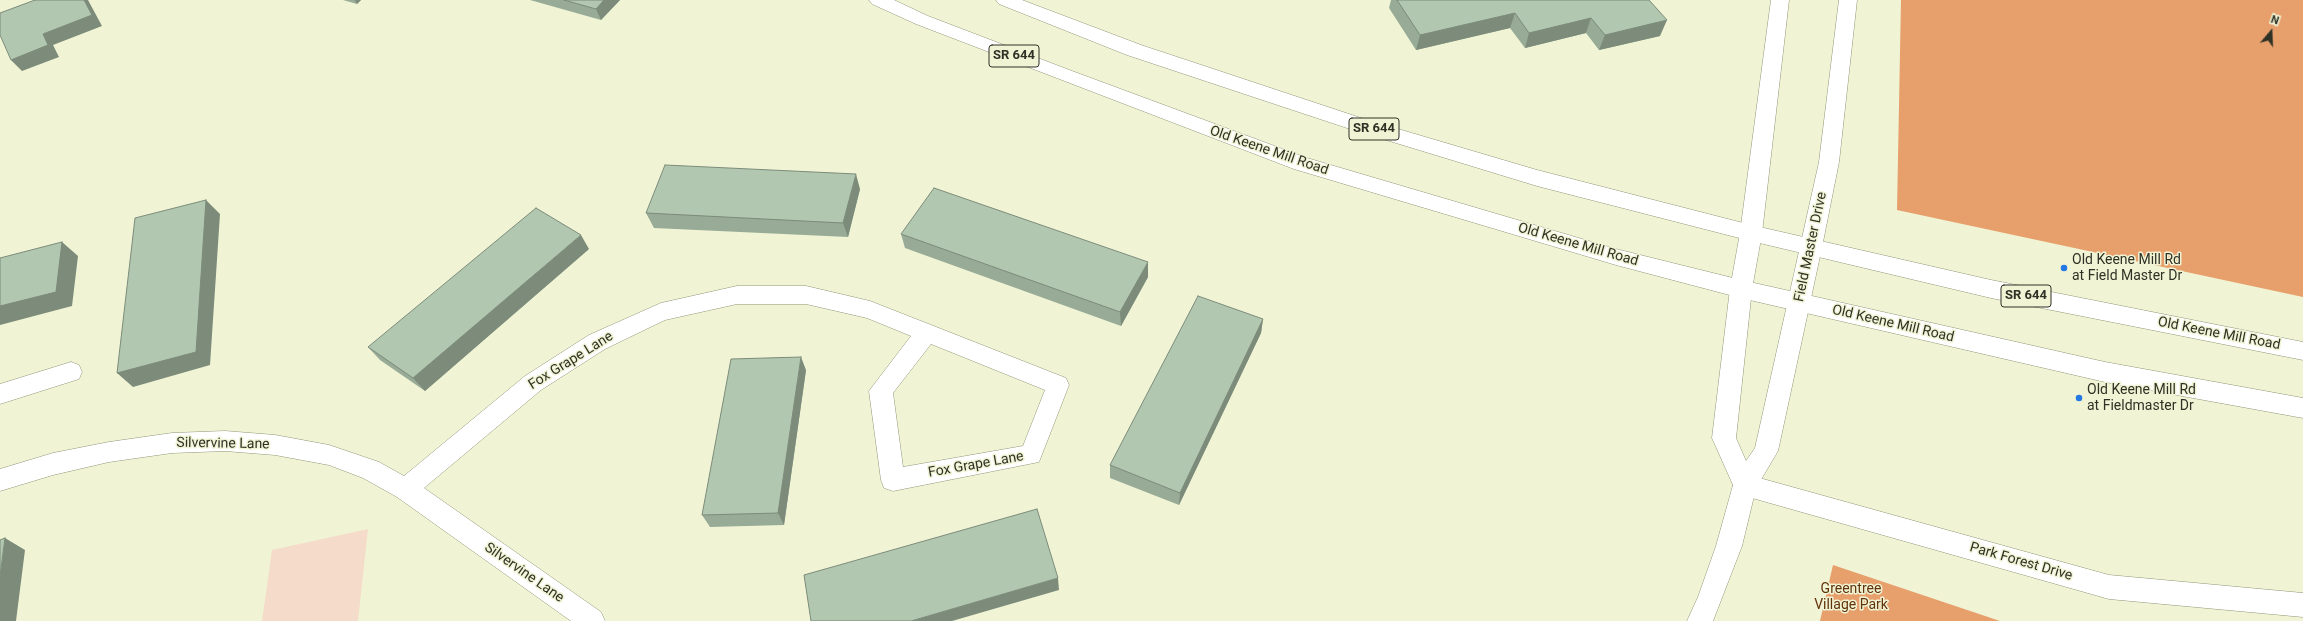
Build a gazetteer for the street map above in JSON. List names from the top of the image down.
{
  "streets": {
    "street": [
      "SR 644",
      "Old Keene Mill Road",
      "Field Master Drive",
      "Fox Grape Lane",
      "Silvervine Lane",
      "Park Forest Drive"
    ]
  },
  "crossings": [
    ["Old Keene Mill Road", "Field Master Drive"],
    ["Field Master Drive", "Park Forest Drive"],
    ["Fox Grape Lane", "Silvervine Lane"]
  ],
  "parks": ["Greentree Village Park"],
  "places": ["Old Keene Mill Rd at Field Master Dr", "Old Keene Mill Rd at Fieldmaster Dr"],
  "north": "top"
}
